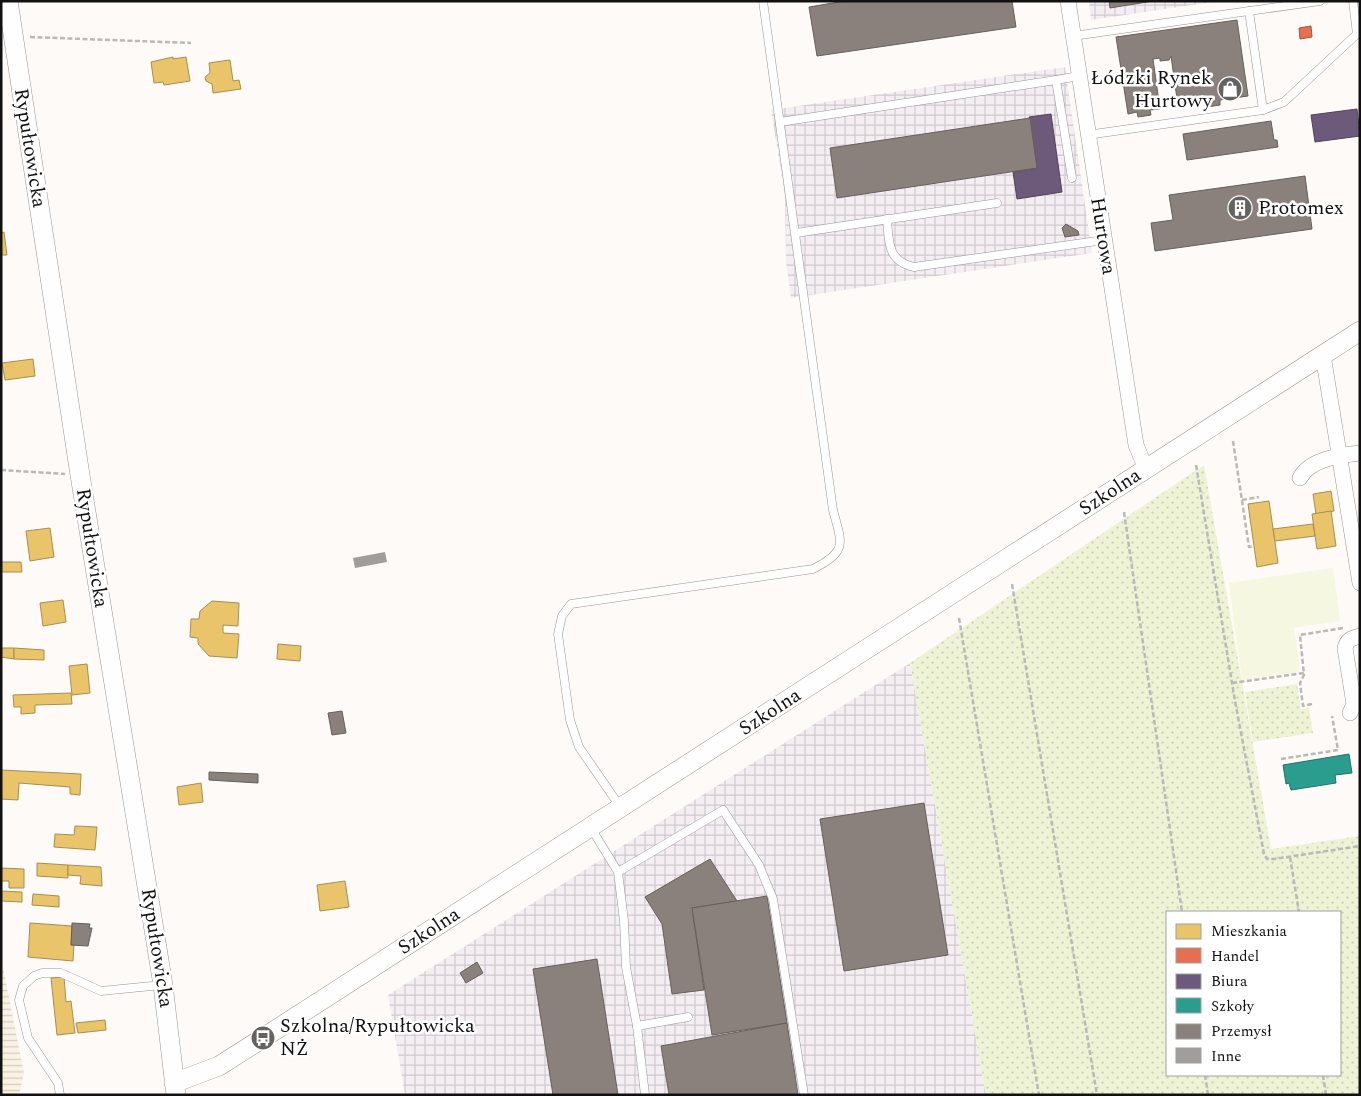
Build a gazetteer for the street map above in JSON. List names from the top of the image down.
{
  "streets": {
    "street": ["Rypułtowicka", "Hurtowa", "Szkolna"]
  },
  "crossings": [
    ["Rypułtowicka", "Szkolna"],
    ["Hurtowa", "Szkolna"]
  ],
  "places": {
    "shop": ["Łódzki Rynek Hurtowy"],
    "building": ["Protomex"],
    "bus stop": ["Szkolna/Rypułtowicka NŻ"]
  },
  "legend": [
    "Mieszkania",
    "Handel",
    "Biura",
    "Szkoły",
    "Przemysł",
    "Inne"
  ]
}
